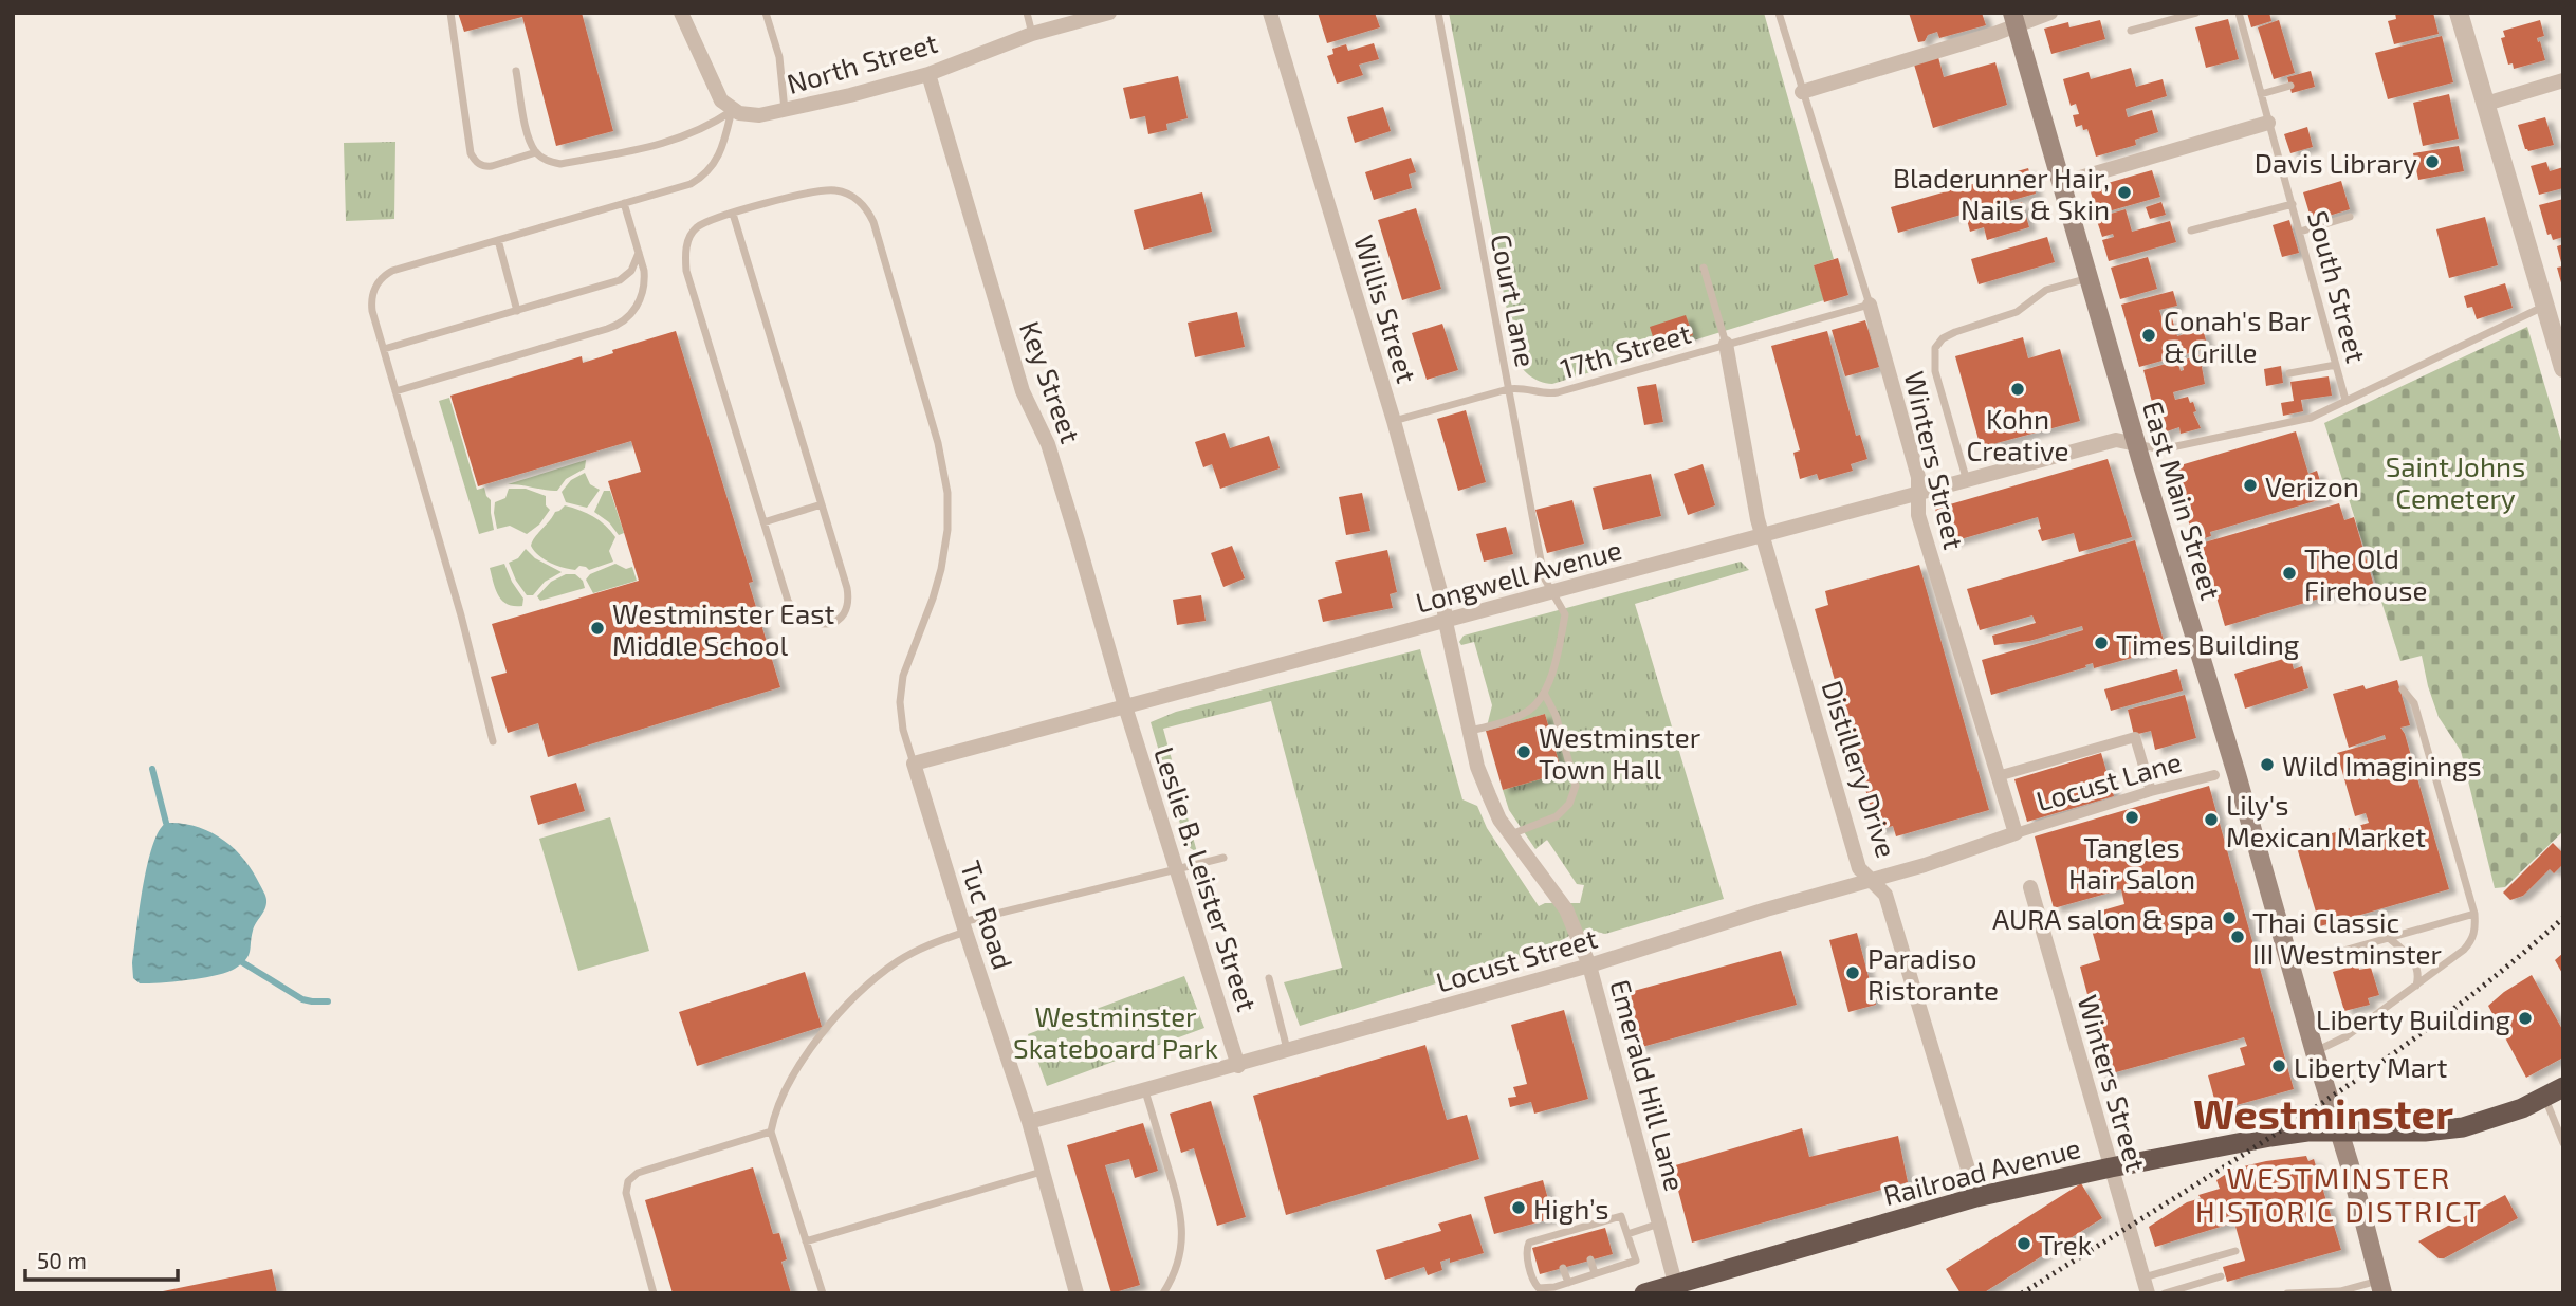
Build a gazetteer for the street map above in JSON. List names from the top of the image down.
{
  "streets": {
    "highway": ["Railroad Avenue"],
    "main road": ["East Main Street"],
    "street": [
      "North Street",
      "Willis Street",
      "Key Street",
      "Winters Street",
      "Longwell Avenue",
      "Distillery Drive",
      "Locust Lane",
      "Leslie B. Leister Street",
      "Tuc Road",
      "Locust Street",
      "Emerald Hill Lane"
    ],
    "lane": ["South Street", "Court Lane", "17th Street"]
  },
  "crossings": [
    ["North Street", "Key Street"],
    ["Court Lane", "17th Street"],
    ["Court Lane", "Longwell Avenue"],
    ["Willis Street", "17th Street"],
    ["Willis Street", "Longwell Avenue"],
    ["Willis Street", "Emerald Hill Lane"],
    ["17th Street", "Winters Street"],
    ["17th Street", "Distillery Drive"],
    ["Key Street", "Longwell Avenue"],
    ["Key Street", "Leslie B. Leister Street"],
    ["Winters Street", "Longwell Avenue"],
    ["Winters Street", "Locust Lane"],
    ["Winters Street", "Locust Street"],
    ["Winters Street", "Railroad Avenue"],
    ["East Main Street", "Longwell Avenue"],
    ["East Main Street", "Railroad Avenue"],
    ["Longwell Avenue", "Distillery Drive"],
    ["Longwell Avenue", "Leslie B. Leister Street"],
    ["Longwell Avenue", "Tuc Road"],
    ["Longwell Avenue", "Emerald Hill Lane"],
    ["Distillery Drive", "Locust Street"],
    ["Distillery Drive", "Railroad Avenue"],
    ["Locust Lane", "Locust Street"],
    ["Leslie B. Leister Street", "Locust Street"],
    ["Tuc Road", "Locust Street"],
    ["Locust Street", "Emerald Hill Lane"],
    ["Emerald Hill Lane", "Railroad Avenue"]
  ],
  "districts": ["Westminster", "WESTMINSTER HISTORIC DISTRICT"],
  "parks": ["Saint Johns Cemetery", "Westminster Skateboard Park"],
  "places": [
    "Davis Library",
    "Bladerunner Hair, Nails & Skin",
    "Conah's Bar & Grille",
    "Kohn Creative",
    "Verizon",
    "The Old Firehouse",
    "Westminster East Middle School",
    "Times Building",
    "Westminster Town Hall",
    "Wild Imaginings",
    "Tangles Hair Salon",
    "Lily's Mexican Market",
    "AURA salon & spa",
    "Thai Classic III Westminster",
    "Paradiso Ristorante",
    "Liberty Building",
    "Liberty Mart",
    "High’s",
    "Trek"
  ],
  "scale_bar": "50 m"
}
